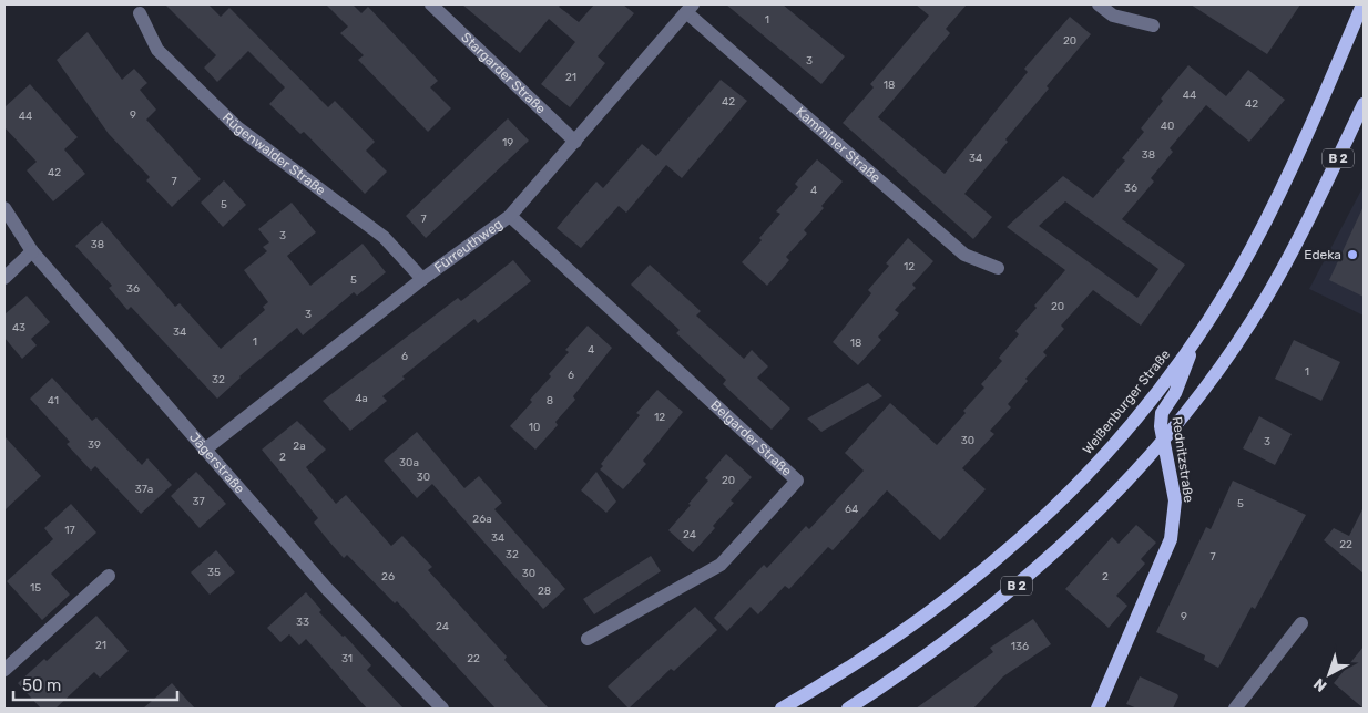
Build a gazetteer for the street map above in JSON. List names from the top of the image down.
{
  "streets": {
    "main road": ["B 2", "Weißenburger Straße", "Rednitzstraße"],
    "street": [
      "Stargarder Straße",
      "Kamminer Straße",
      "Rügenwalder Straße",
      "Fürreuthweg",
      "Belgarder Straße",
      "Jägerstraße"
    ]
  },
  "crossings": [
    ["Stargarder Straße", "Fürreuthweg"],
    ["Kamminer Straße", "Fürreuthweg"],
    ["Rügenwalder Straße", "Fürreuthweg"],
    ["B 2", "Rednitzstraße"],
    ["Fürreuthweg", "Belgarder Straße"],
    ["Fürreuthweg", "Jägerstraße"],
    ["Weißenburger Straße", "Rednitzstraße"]
  ],
  "places": ["Edeka"],
  "house_numbers": [
    "1",
    "20",
    "3",
    "21",
    "18",
    "44",
    "42",
    "42",
    "9",
    "44",
    "40",
    "19",
    "38",
    "34",
    "42",
    "7",
    "36",
    "4",
    "5",
    "7",
    "3",
    "38",
    "12",
    "5",
    "36",
    "20",
    "3",
    "43",
    "34",
    "1",
    "18",
    "4",
    "6",
    "1",
    "6",
    "32",
    "4a",
    "41",
    "8",
    "12",
    "10",
    "30",
    "3",
    "39",
    "2a",
    "2",
    "30a",
    "30",
    "20",
    "37a",
    "37",
    "5",
    "64",
    "26a",
    "17",
    "24",
    "34",
    "22",
    "32",
    "7",
    "35",
    "30",
    "26",
    "2",
    "15",
    "28",
    "9",
    "33",
    "24",
    "21",
    "136",
    "31",
    "22"
  ],
  "scale_bar": "50 m",
  "north": "bottom left"
}
